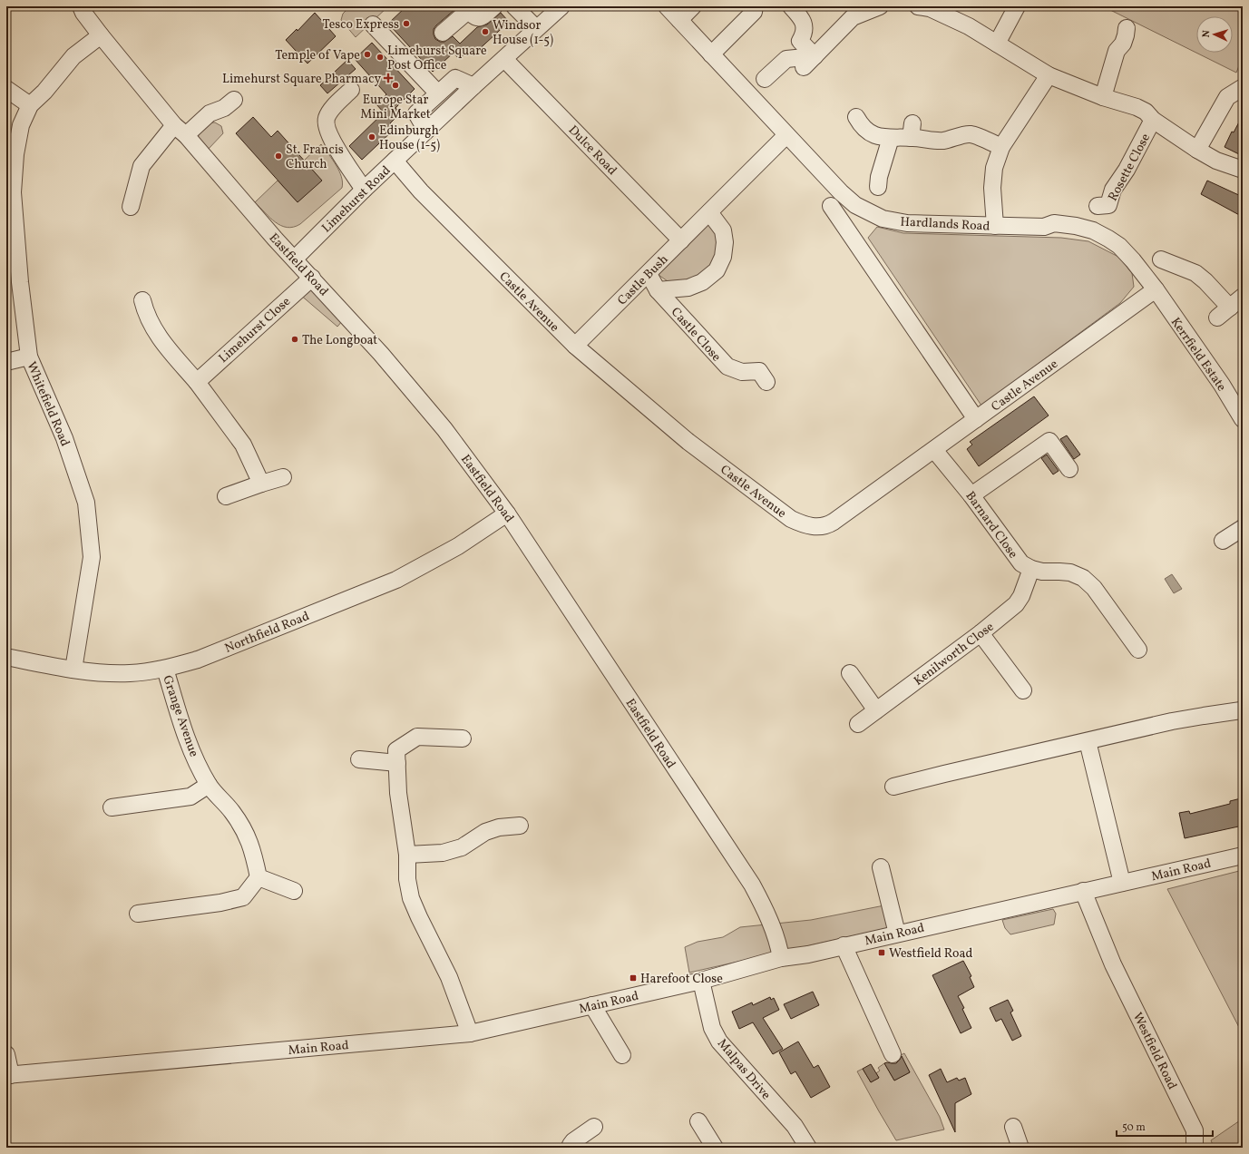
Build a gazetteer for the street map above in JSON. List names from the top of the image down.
{
  "streets": {
    "street": [
      "Dulce Road",
      "Rosette Close",
      "Limehurst Road",
      "Hardlands Road",
      "Eastfield Road",
      "Castle Bush",
      "Castle Avenue",
      "Limehurst Close",
      "Castle Close",
      "Kerrfield Estate",
      "Whitefield Road",
      "Barnard Close",
      "Northfield Road",
      "Kenilworth Close",
      "Grange Avenue",
      "Main Road",
      "Westfield Road",
      "Malpas Drive"
    ]
  },
  "crossings": [
    ["Dulce Road", "Limehurst Road"],
    ["Dulce Road", "Castle Bush"],
    ["Limehurst Road", "Eastfield Road"],
    ["Limehurst Road", "Castle Avenue"],
    ["Hardlands Road", "Castle Bush"],
    ["Hardlands Road", "Castle Avenue"],
    ["Hardlands Road", "Kerrfield Estate"],
    ["Eastfield Road", "Limehurst Close"],
    ["Eastfield Road", "Whitefield Road"],
    ["Eastfield Road", "Northfield Road"],
    ["Eastfield Road", "Main Road"],
    ["Castle Bush", "Castle Avenue"],
    ["Castle Bush", "Castle Close"],
    ["Castle Avenue", "Kerrfield Estate"],
    ["Castle Avenue", "Barnard Close"],
    ["Whitefield Road", "Northfield Road"],
    ["Barnard Close", "Kenilworth Close"],
    ["Northfield Road", "Grange Avenue"],
    ["Main Road", "Westfield Road"],
    ["Main Road", "Malpas Drive"]
  ],
  "places": {
    "other": [
      "Tesco Express",
      "Windsor House (1-5)",
      "Temple of Vape",
      "Limehurst Square Post Office",
      "Europe Star Mini Market",
      "Edinburgh House (1-5)",
      "St. Francis Church",
      "The Longboat"
    ],
    "health": ["Limehurst Square Pharmacy"],
    "transit": ["Westfield Road", "Harefoot Close"]
  },
  "scale_bar": "50 m",
  "north": "left"
}
